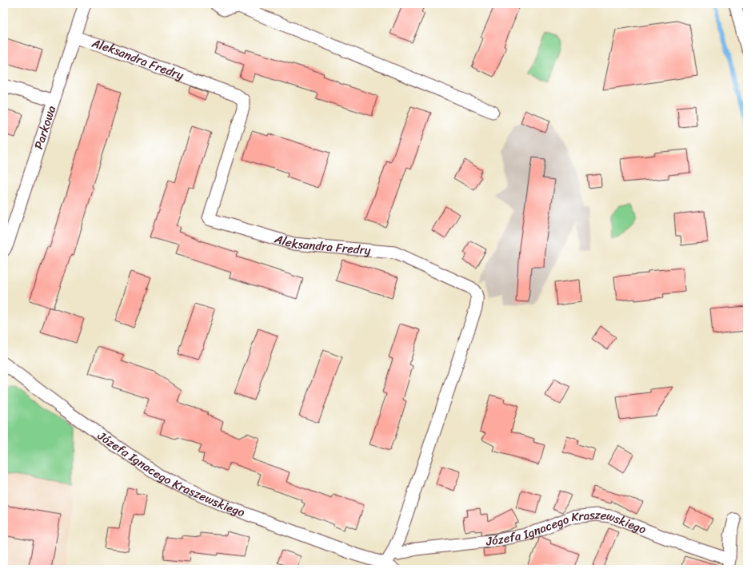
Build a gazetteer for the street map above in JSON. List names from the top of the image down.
{
  "streets": {
    "street": ["Aleksandra Fredry", "Parkowa", "Józefa Ignacego Kraszewskiego"]
  },
  "crossings": [
    ["Aleksandra Fredry", "Parkowa"]
  ]
}
